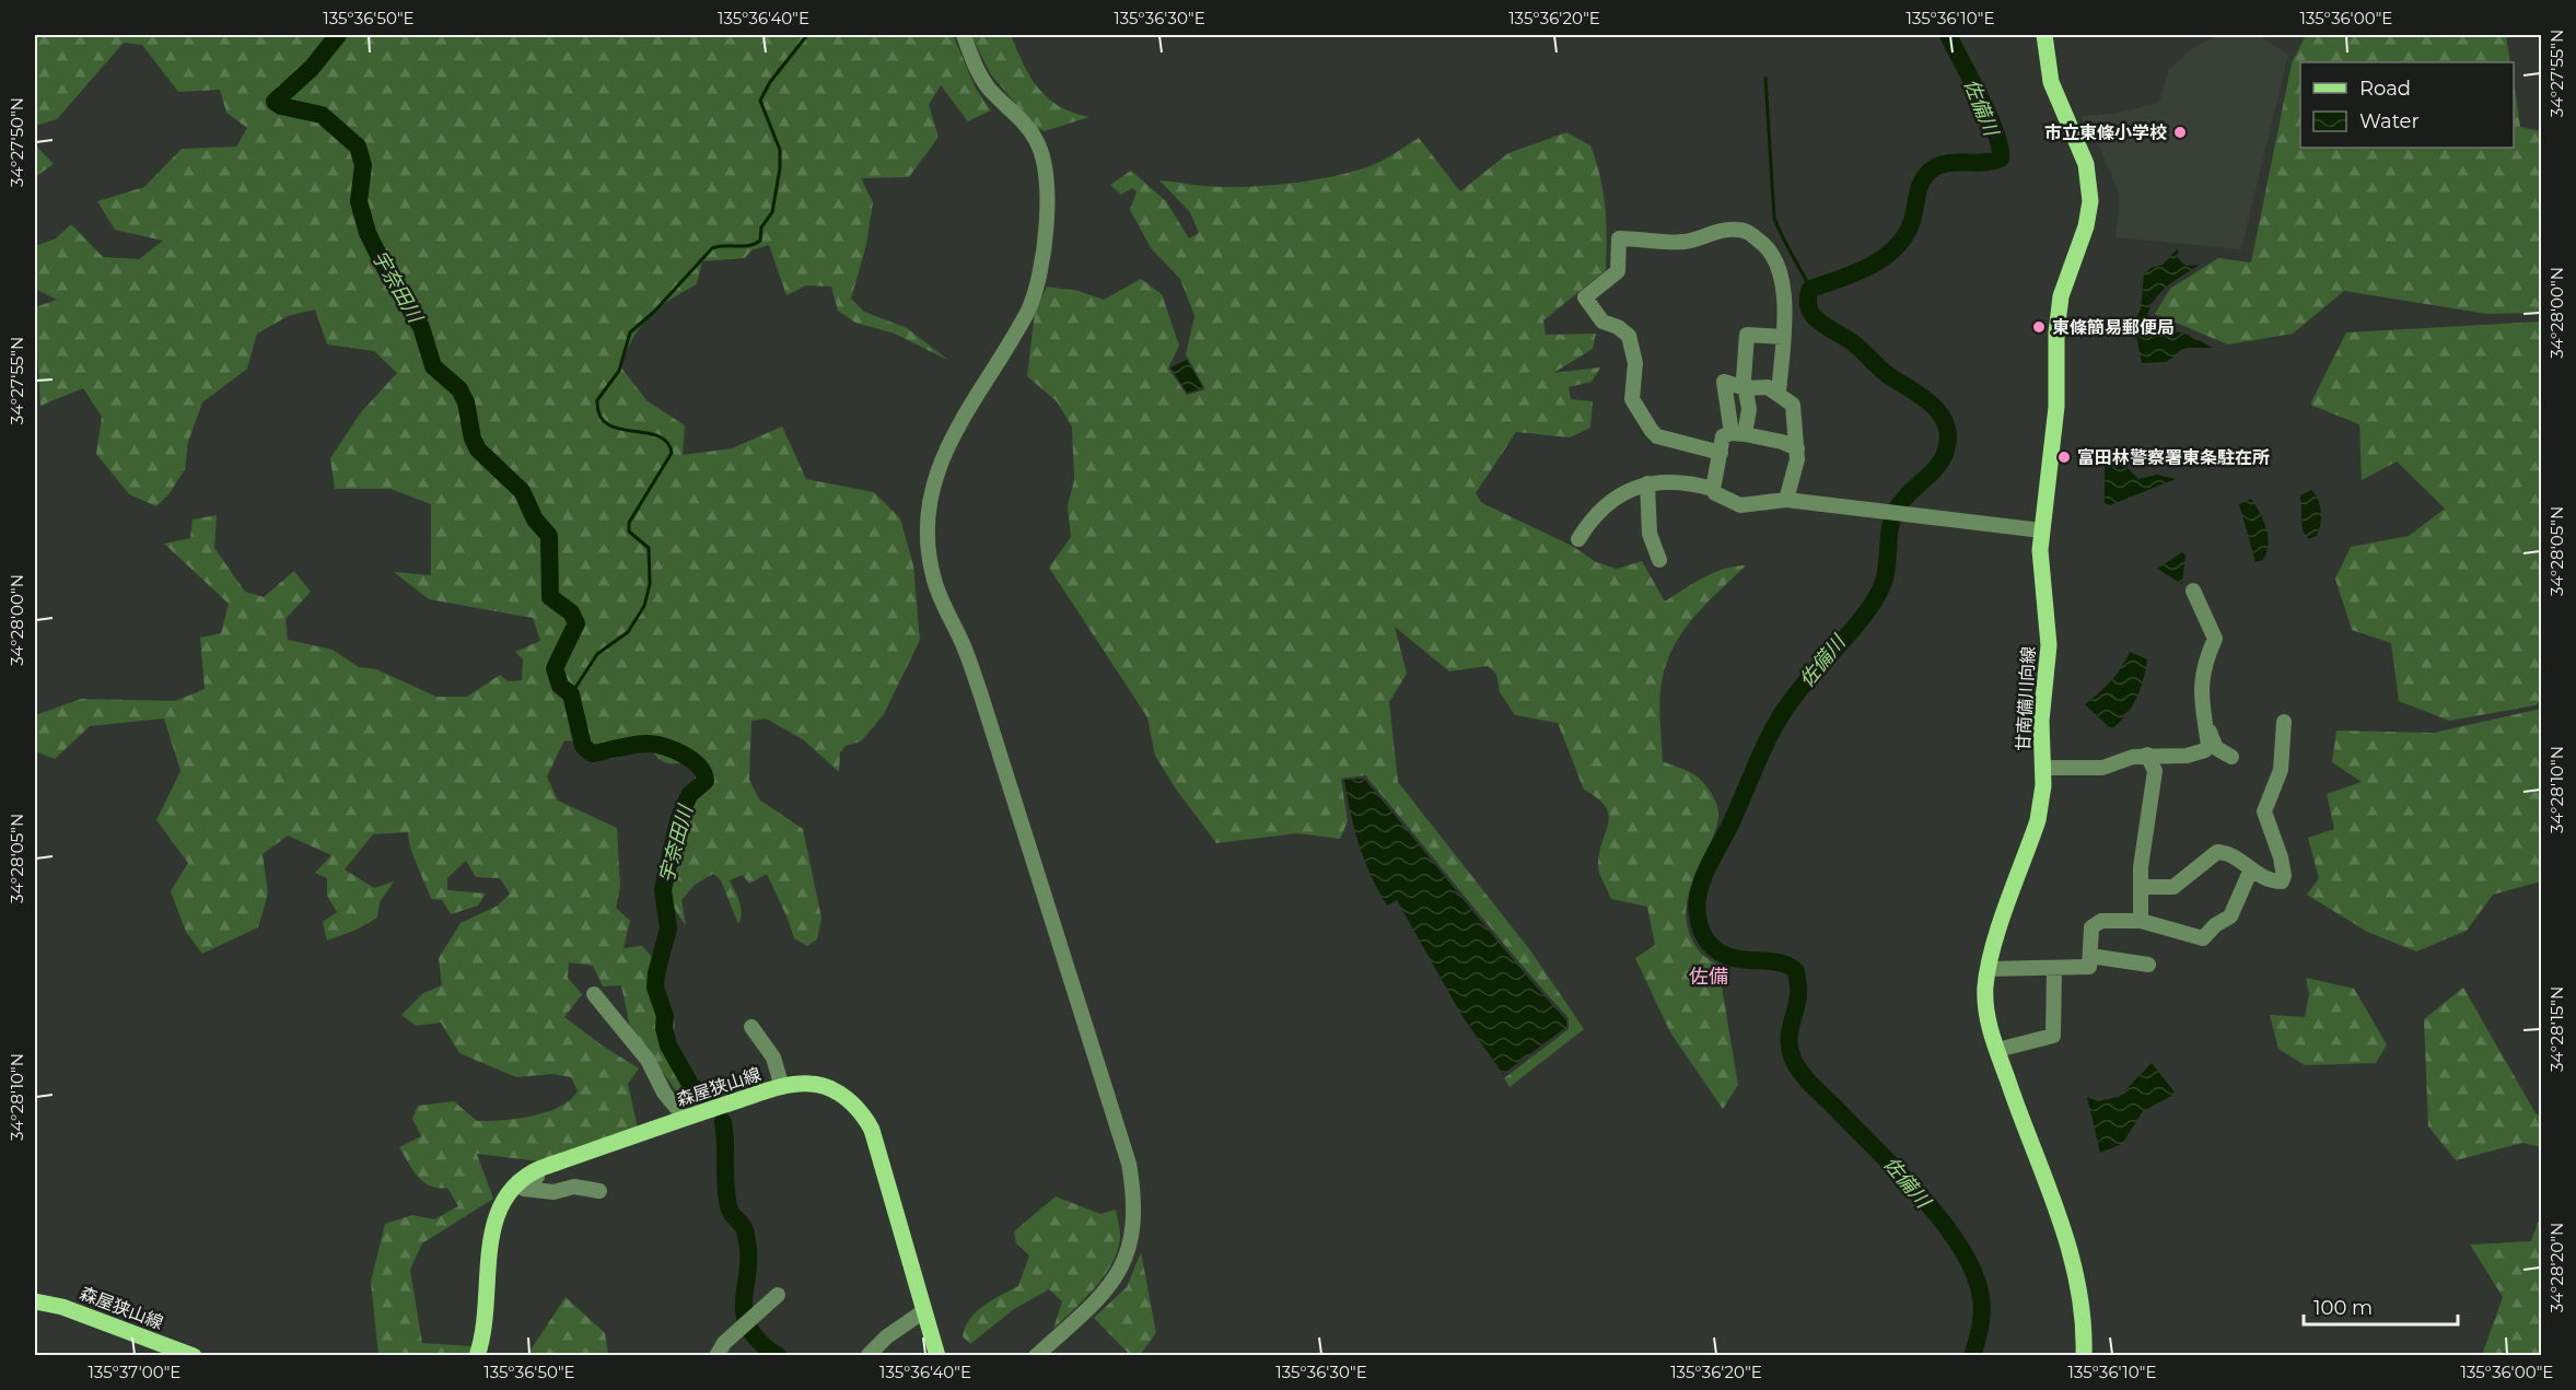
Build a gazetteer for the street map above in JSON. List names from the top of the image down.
{
  "streets": {
    "main road": ["甘南備川向線", "森屋狭山線"]
  },
  "districts": ["佐備"],
  "water": ["佐備川", "宇奈田川"],
  "places": ["市立東條小学校", "東條簡易郵便局", "富田林警察署東条駐在所"],
  "legend": ["Road", "Water"],
  "scale_bar": "100 m",
  "coordinates": [
    "135°36'50\"E",
    "135°36'40\"E",
    "135°36'30\"E",
    "135°36'20\"E",
    "135°36'10\"E",
    "135°36'00\"E",
    "34°27'55\"N",
    "34°27'50\"N",
    "34°28'00\"N",
    "34°28'05\"N",
    "34°28'10\"N",
    "34°28'15\"N",
    "34°28'20\"N",
    "135°37'00\"E"
  ]
}
